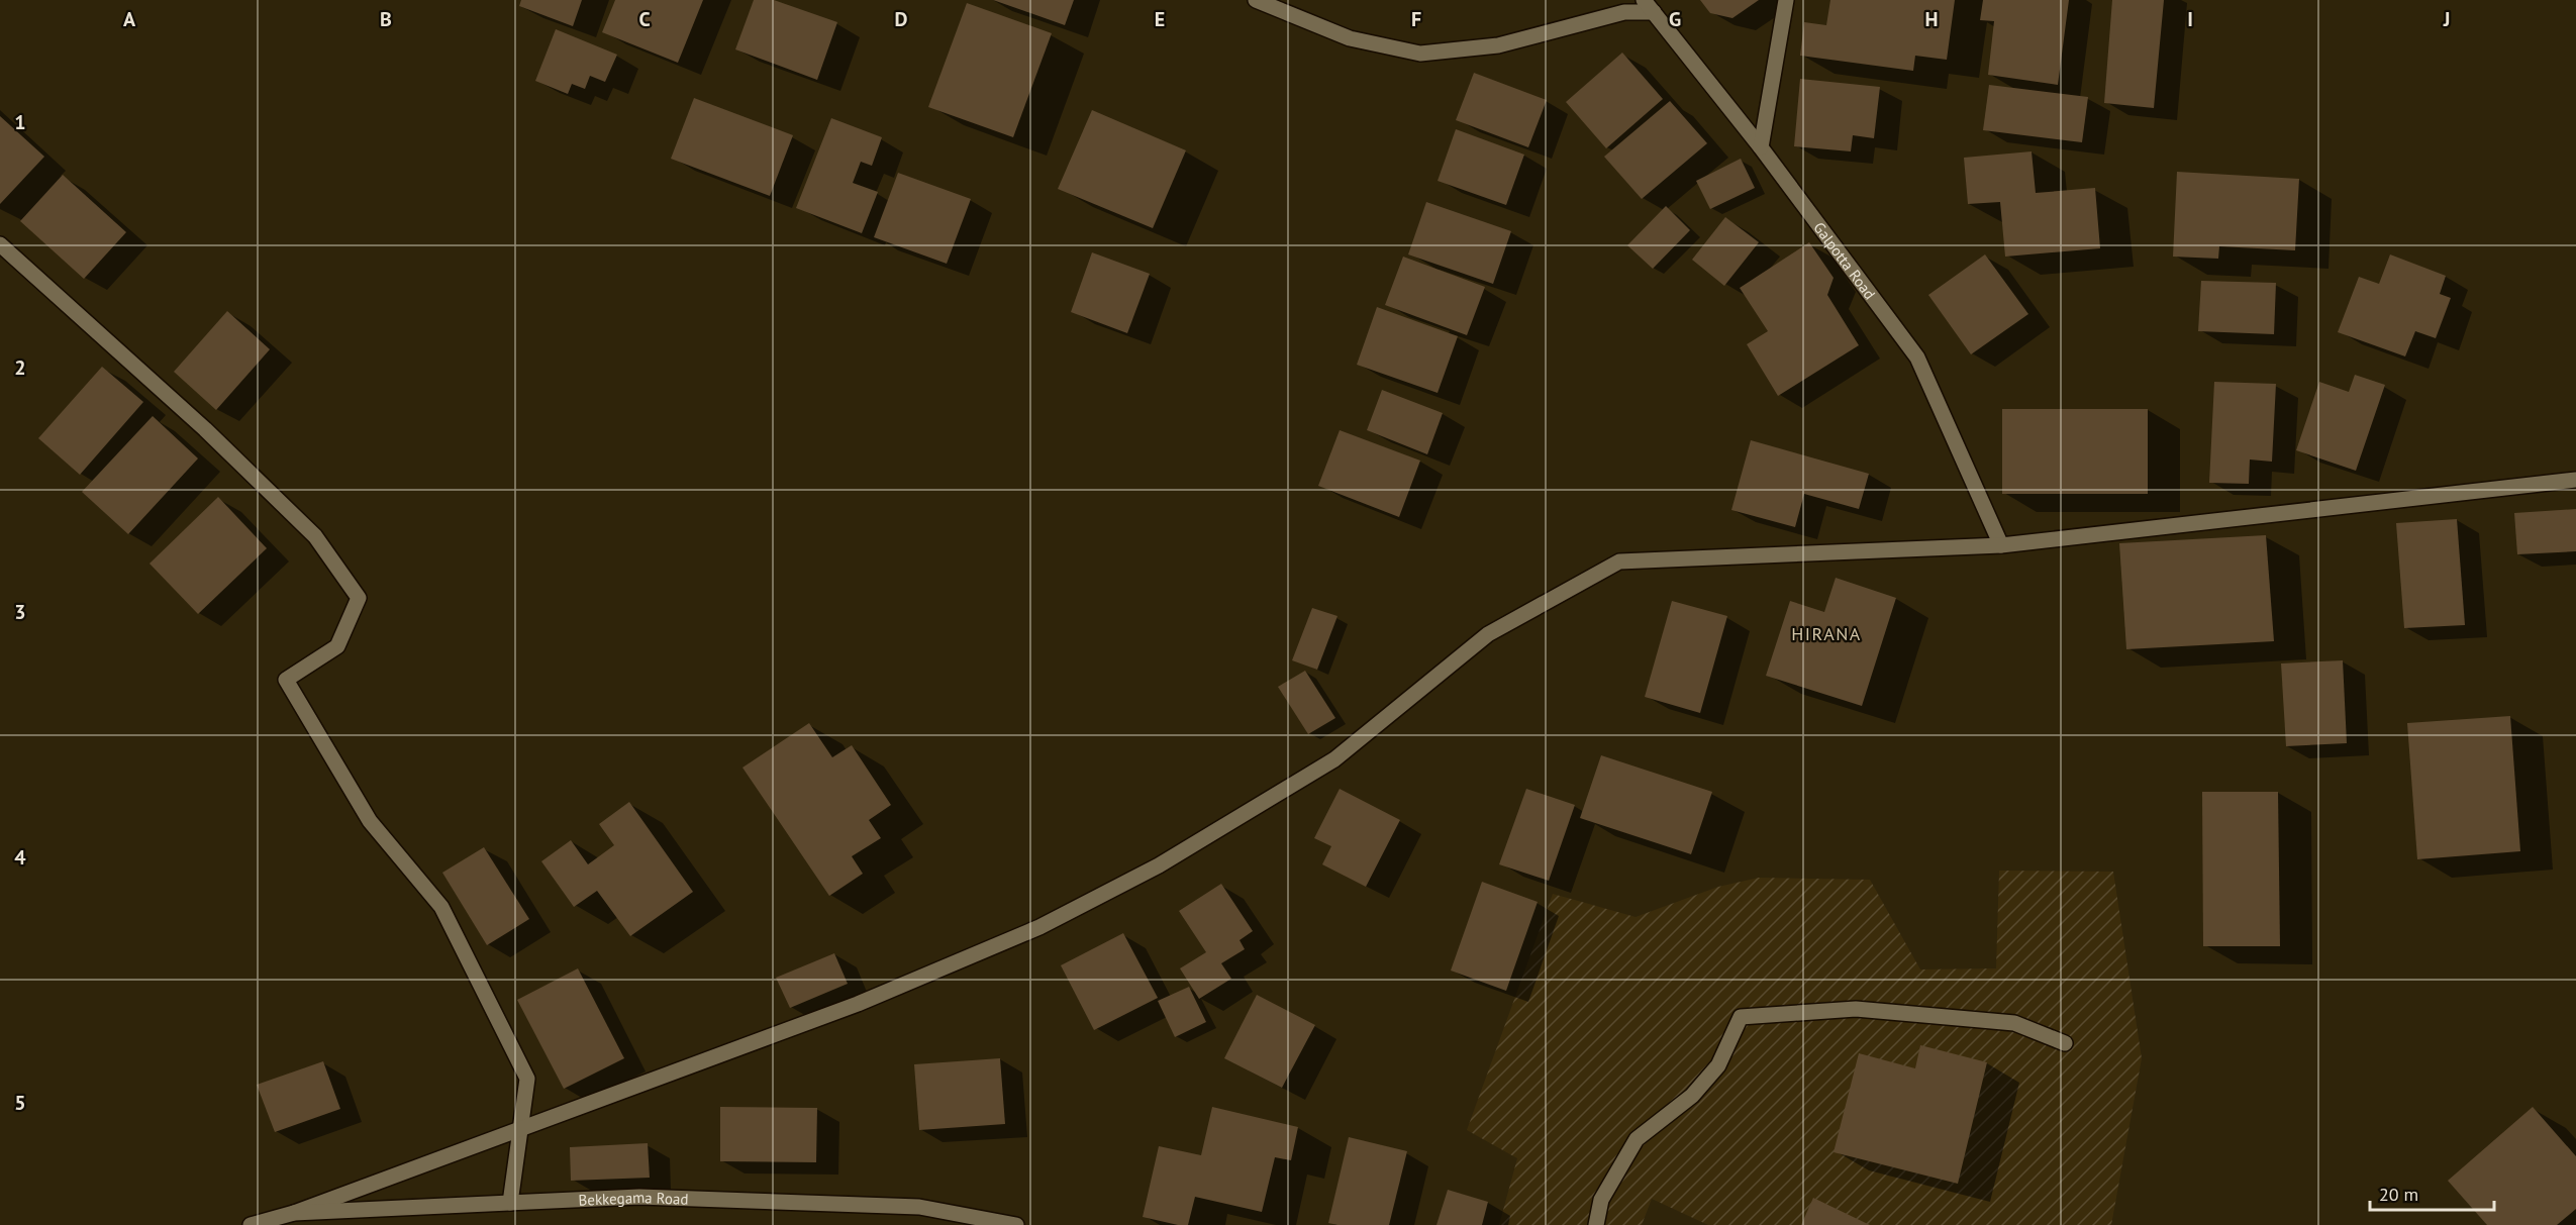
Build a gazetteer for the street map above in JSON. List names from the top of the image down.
{
  "streets": {
    "street": ["Galpotta Road", "Bekkegama Road"]
  },
  "districts": ["HIRANA"],
  "scale_bar": "20 m",
  "grid": {
    "columns": [
      "A",
      "B",
      "C",
      "D",
      "E",
      "F",
      "G",
      "H",
      "I",
      "J"
    ],
    "rows": [
      "1",
      "2",
      "3",
      "4",
      "5"
    ]
  }
}
